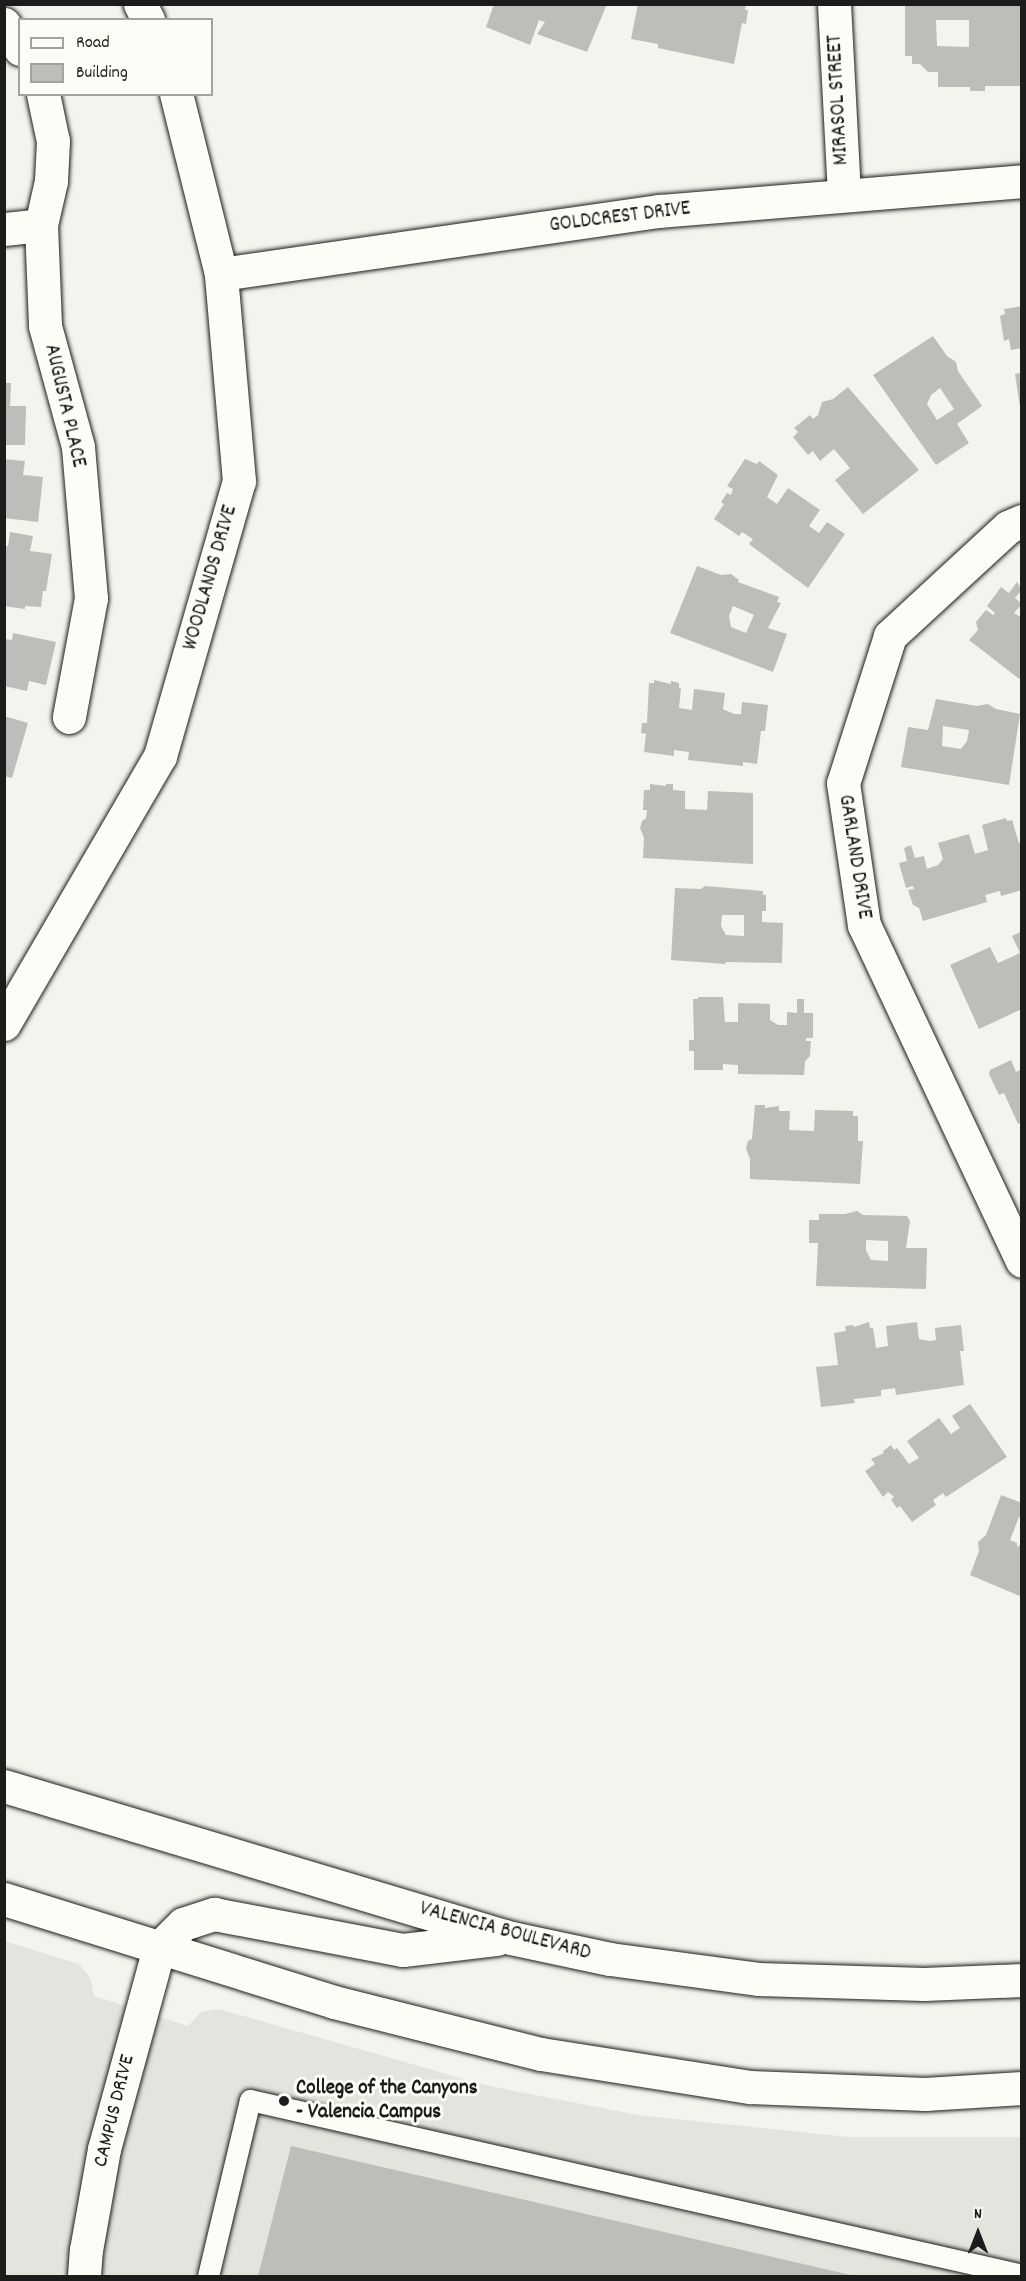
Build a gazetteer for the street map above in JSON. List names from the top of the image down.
{
  "streets": {
    "street": [
      "MIRASOL STREET",
      "GOLDCREST DRIVE",
      "AUGUSTA PLACE",
      "WOODLANDS DRIVE",
      "GARLAND DRIVE",
      "VALENCIA BOULEVARD",
      "CAMPUS DRIVE"
    ]
  },
  "crossings": [
    ["MIRASOL STREET", "GOLDCREST DRIVE"],
    ["GOLDCREST DRIVE", "WOODLANDS DRIVE"]
  ],
  "places": ["College of the Canyons - Valencia Campus"],
  "legend": ["Road", "Building"],
  "north": "top"
}
